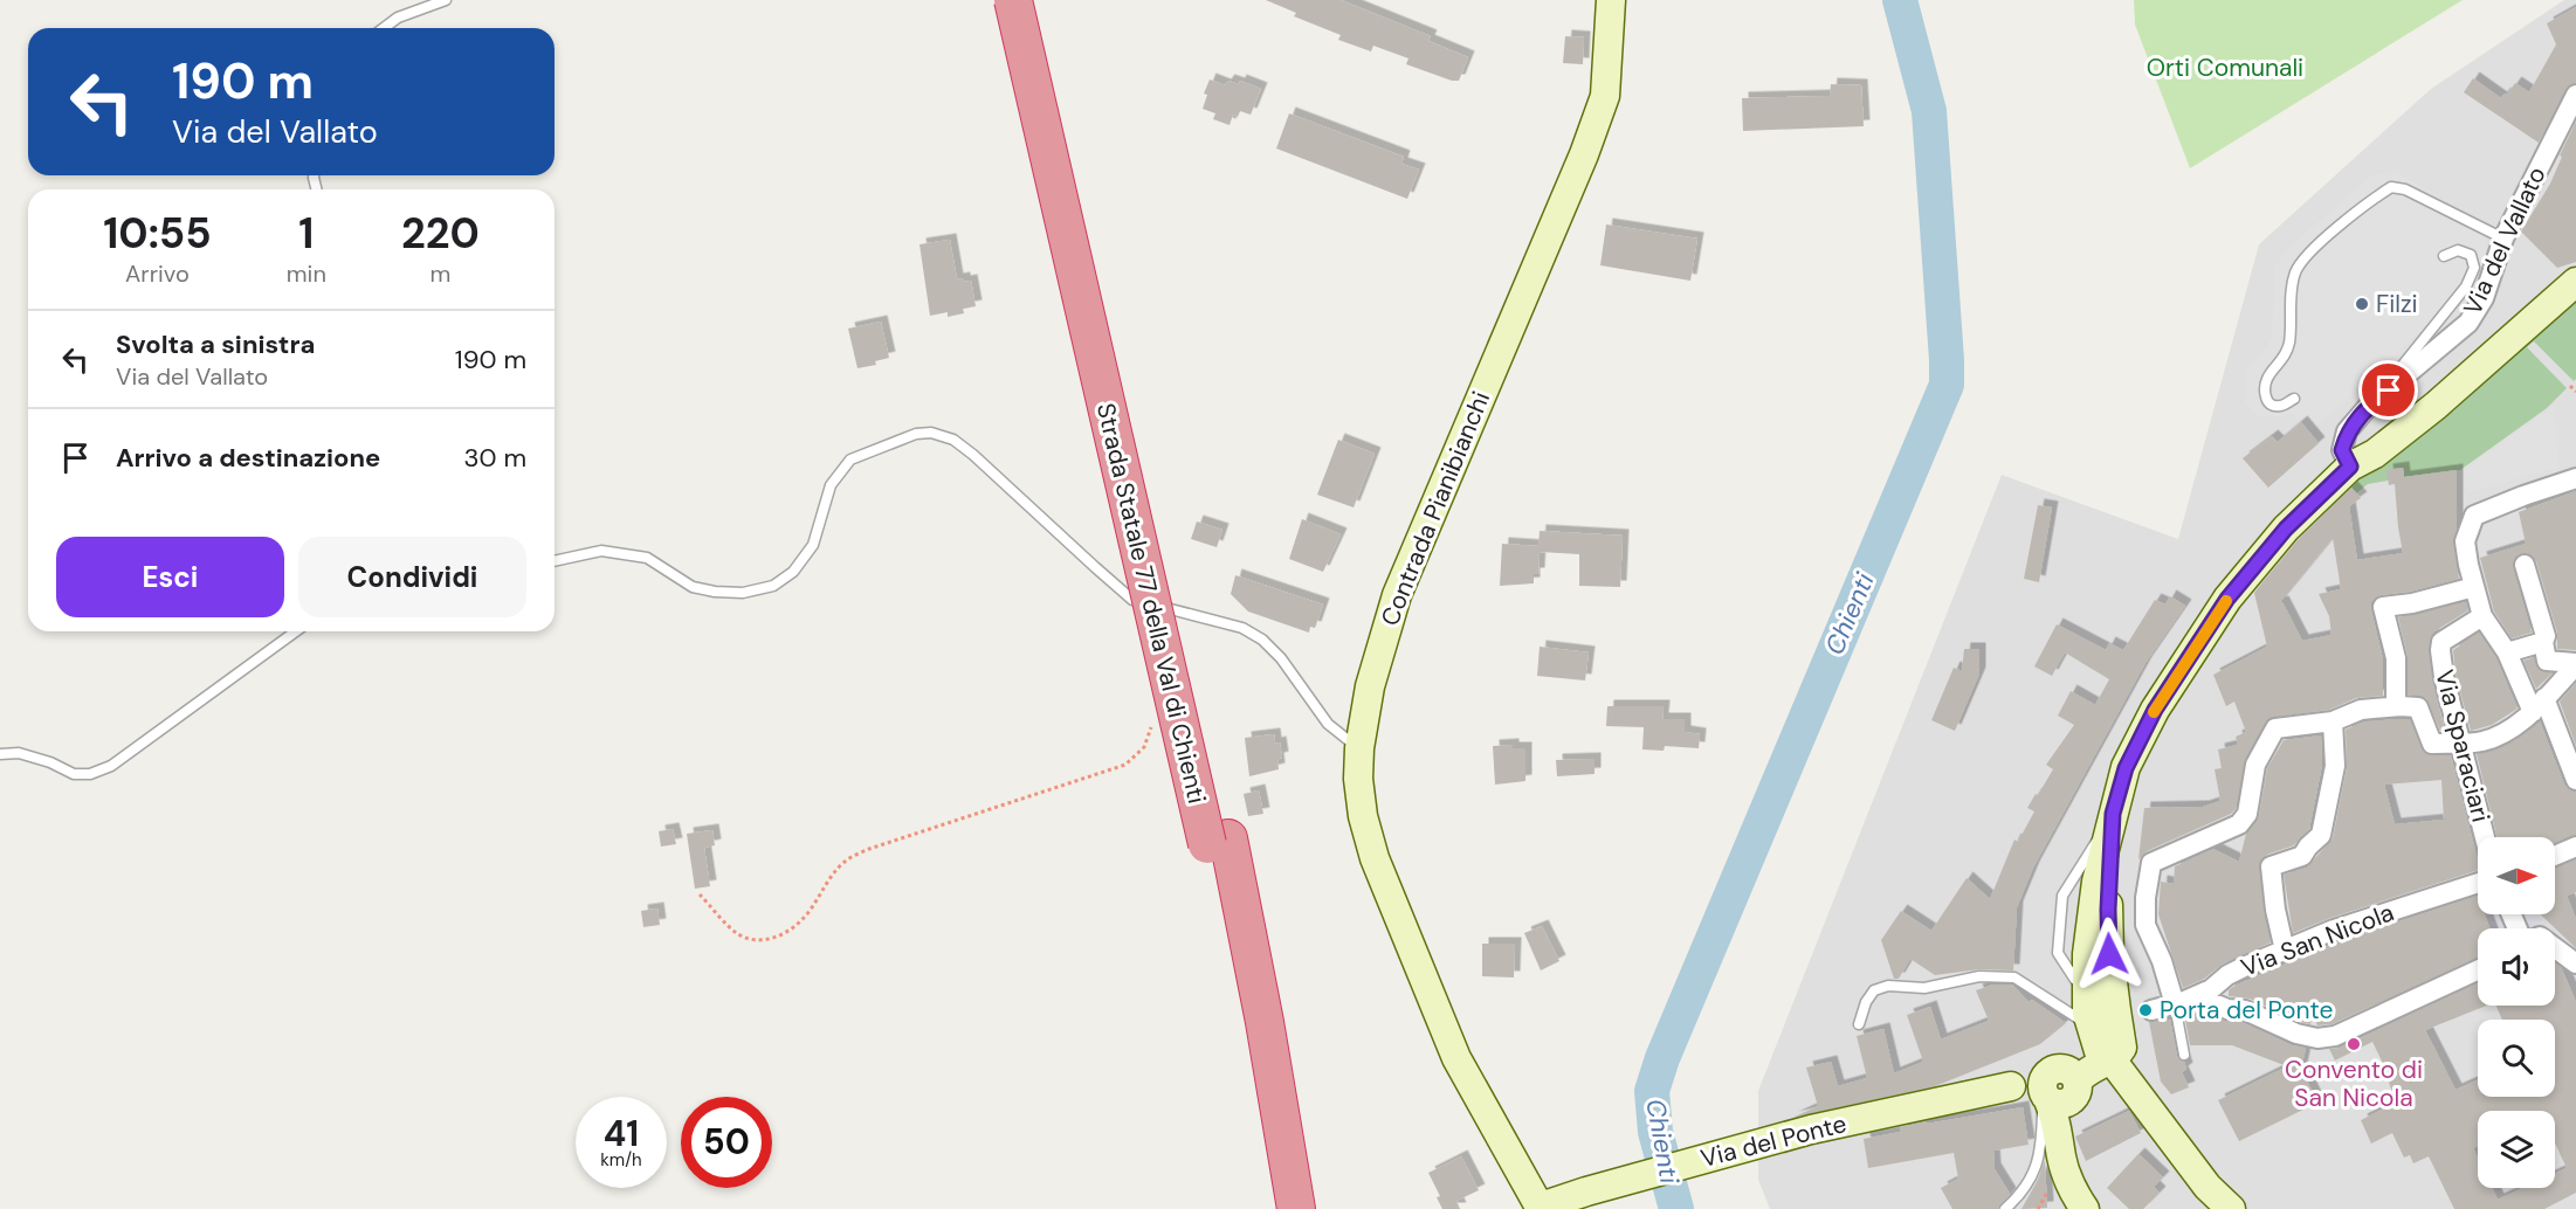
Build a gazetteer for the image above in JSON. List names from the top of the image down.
{
  "streets": {
    "highway": ["Strada Statale 77 della Val di Chienti"],
    "street": [
      "Via del Vallato",
      "Contrada Pianibianchi",
      "Via Sparaciari",
      "Via San Nicola",
      "Via del Ponte"
    ]
  },
  "crossings": [
    ["Contrada Pianibianchi", "Via del Ponte"]
  ],
  "water": ["Chienti"],
  "parks": ["Orti Comunali"],
  "places": ["Filzi", "Porta del Ponte", "Convento di San Nicola"],
  "north": "right",
  "page": {
    "turn": ["190 m", "Via del Vallato"],
    "eta": [
      "10:55",
      "Arrivo",
      "1",
      "min",
      "220",
      "m"
    ],
    "list": [
      {
        "name": "Svolta a sinistra",
        "note": "Via del Vallato",
        "value": "190 m"
      },
      {
        "name": "Arrivo a destinazione",
        "value": "30 m"
      }
    ],
    "buttons": ["Esci", "Condividi"],
    "speed": "41 km/h",
    "limit": "50"
  }
}
